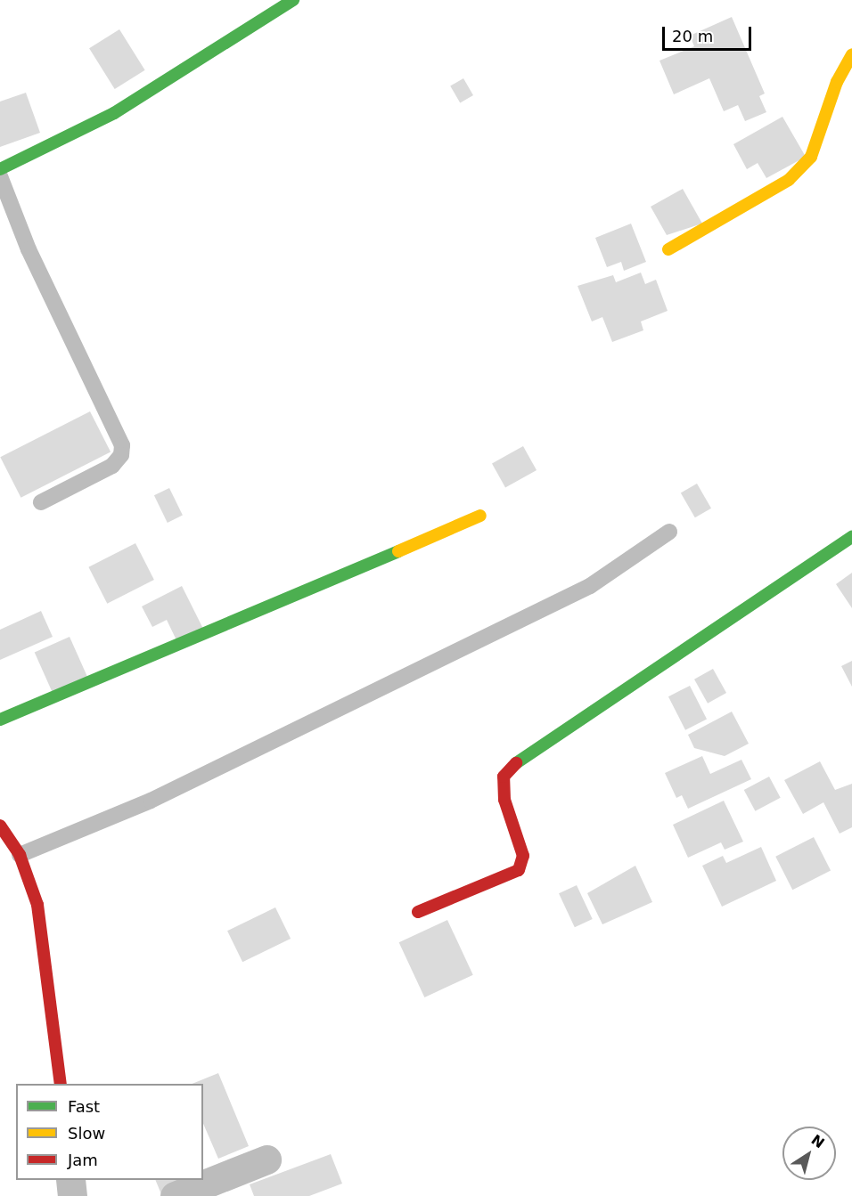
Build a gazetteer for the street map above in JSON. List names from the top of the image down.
{
  "legend": ["Fast", "Slow", "Jam"],
  "scale_bar": "20 m",
  "north": "top right"
}
